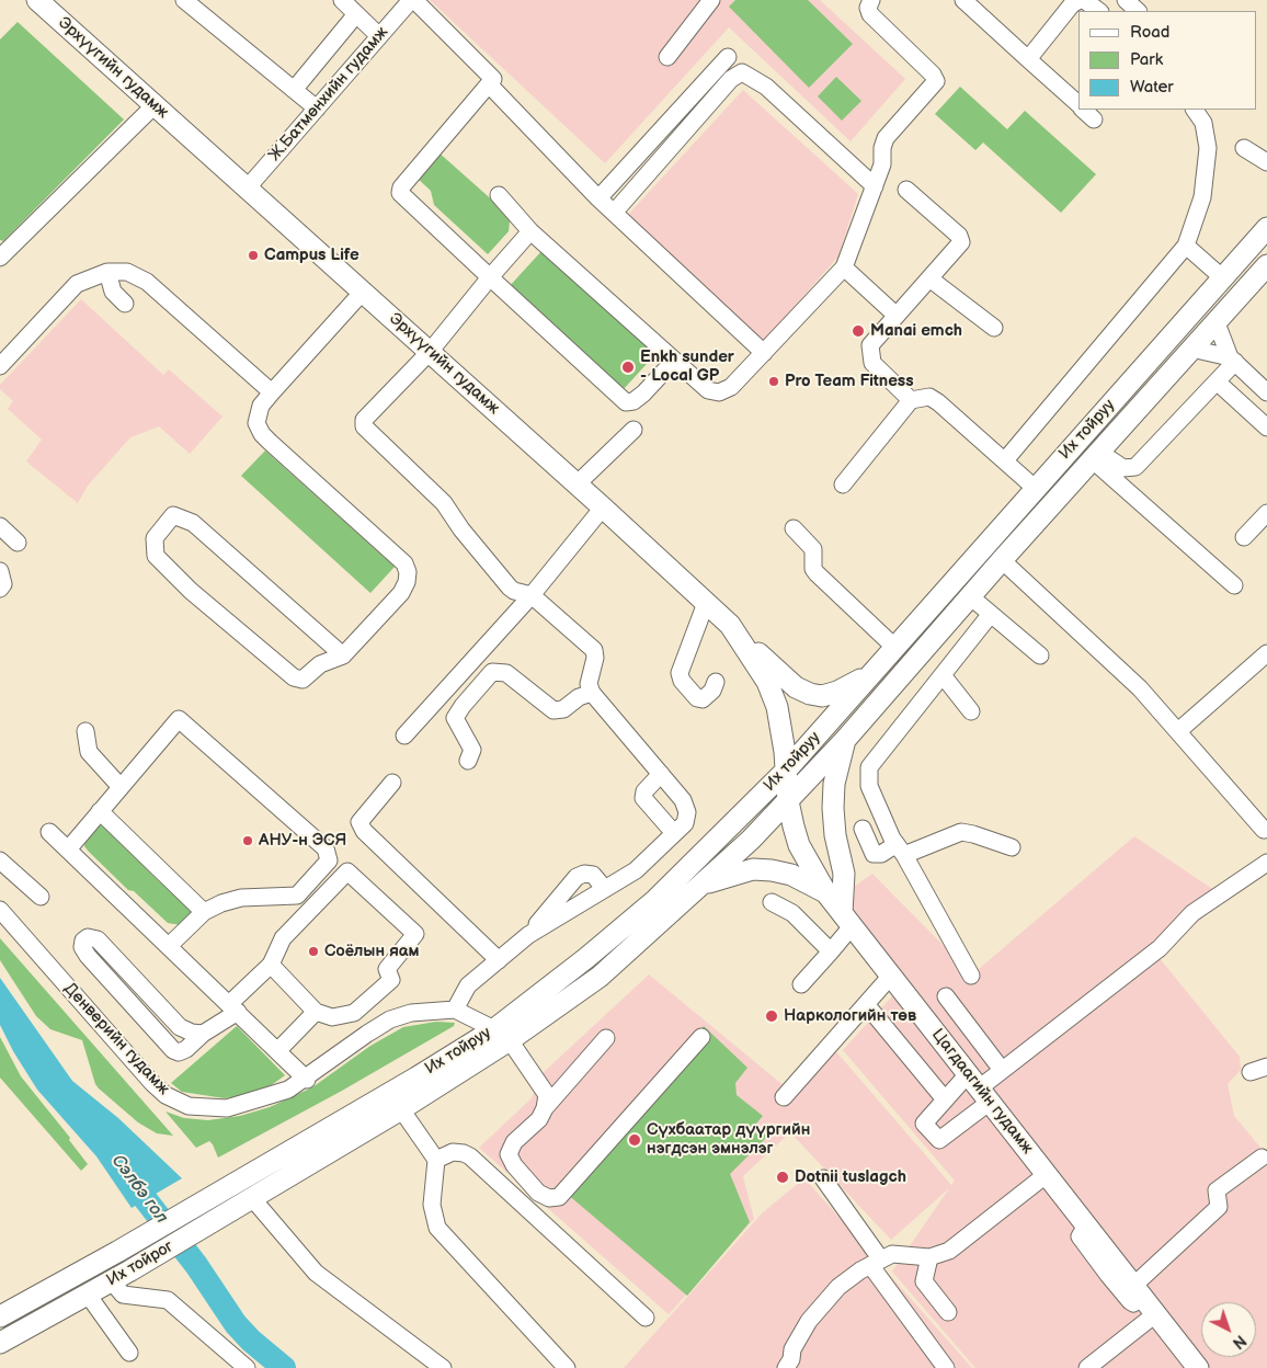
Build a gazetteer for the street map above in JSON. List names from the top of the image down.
{
  "streets": {
    "main road": [
      "Эрхүүгийн гудамж",
      "Их тойруу",
      "Цагдаагийн гудамж",
      "Их тойрог"
    ],
    "street": ["Ж.Батмөнхийн гудамж", "Денверийн гудамж"]
  },
  "crossings": [
    ["Эрхүүгийн гудамж", "Ж.Батмөнхийн гудамж"],
    ["Эрхүүгийн гудамж", "Их тойруу"],
    ["Эрхүүгийн гудамж", "Цагдаагийн гудамж"],
    ["Их тойруу", "Цагдаагийн гудамж"],
    ["Их тойруу", "Их тойрог"]
  ],
  "water": ["Сэлбэ гол"],
  "places": [
    "Campus Life",
    "Manai emch",
    "Enkh sunder - Local GP",
    "Pro Team Fitness",
    "АНУ-н ЭСЯ",
    "Соёлын яам",
    "Наркологийн төв",
    "Сүхбаатар дүүргийн нэгдсэн эмнэлэг",
    "Dotnii tuslagch"
  ],
  "legend": ["Road", "Park", "Water"],
  "north": "bottom right"
}
